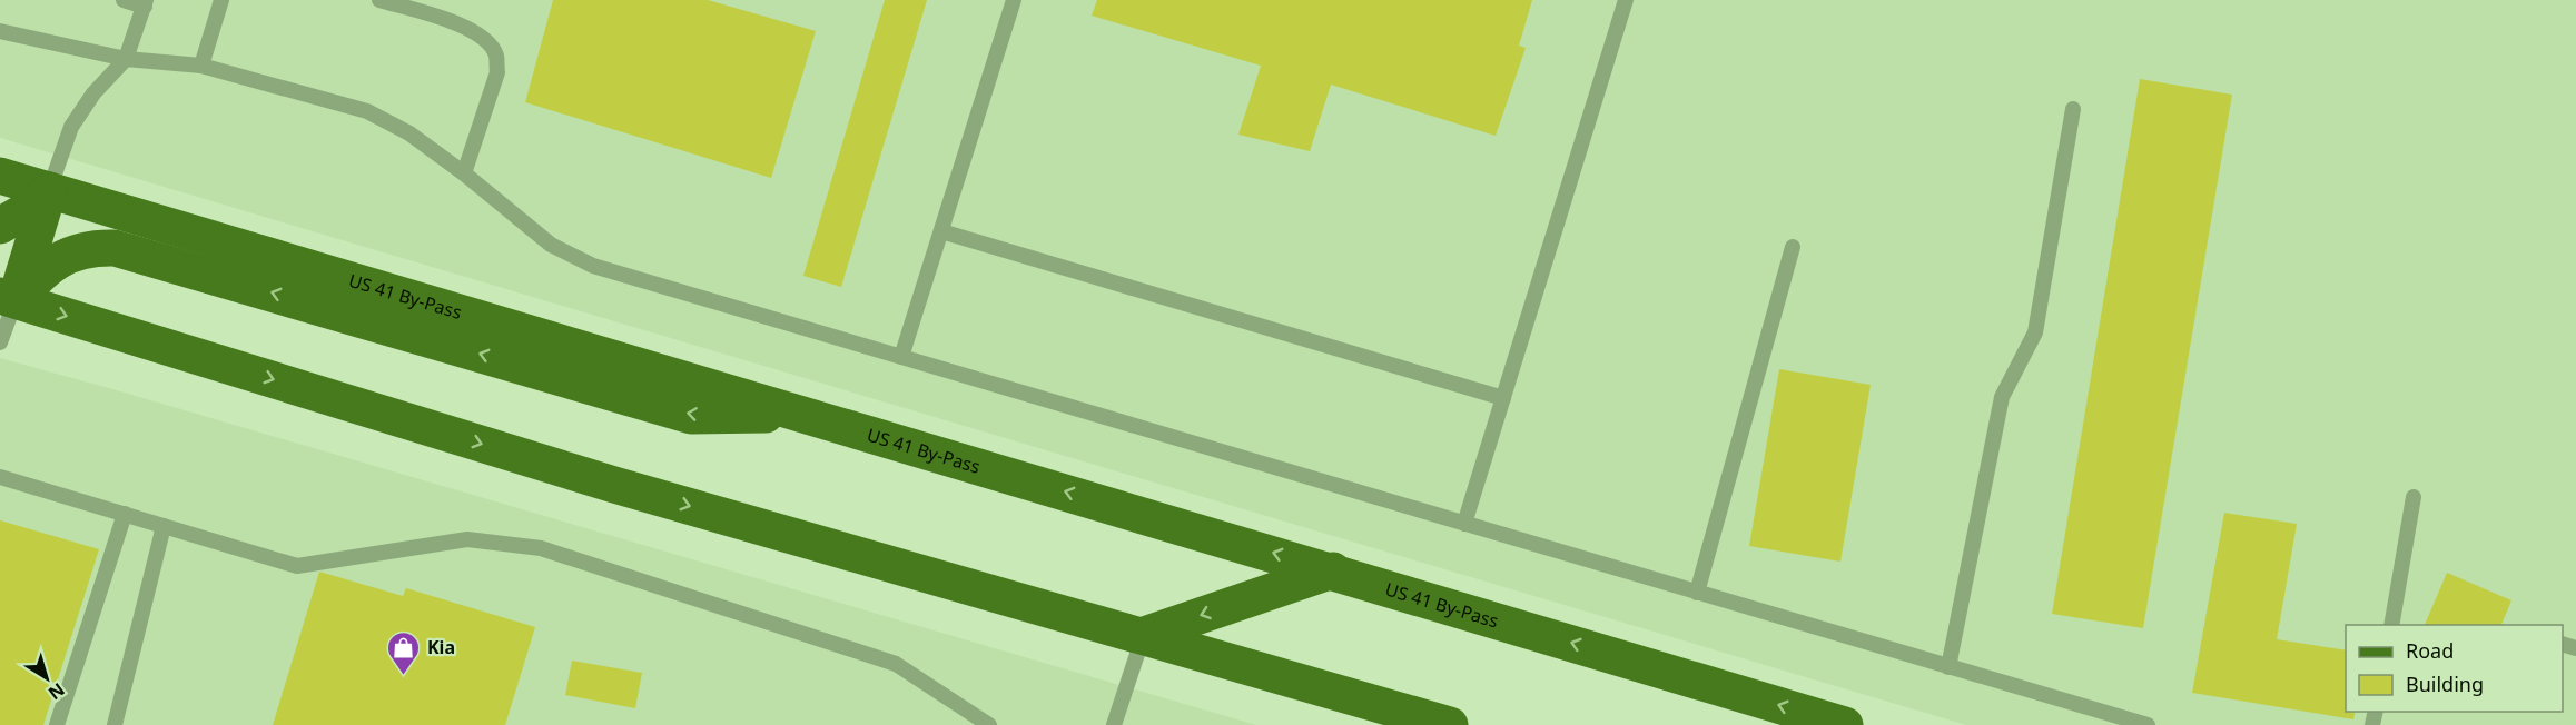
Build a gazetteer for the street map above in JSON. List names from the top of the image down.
{
  "streets": {
    "main road": ["US 41 By-Pass"]
  },
  "places": {
    "shop": ["Kia"]
  },
  "legend": ["Road", "Building"],
  "north": "bottom right"
}
